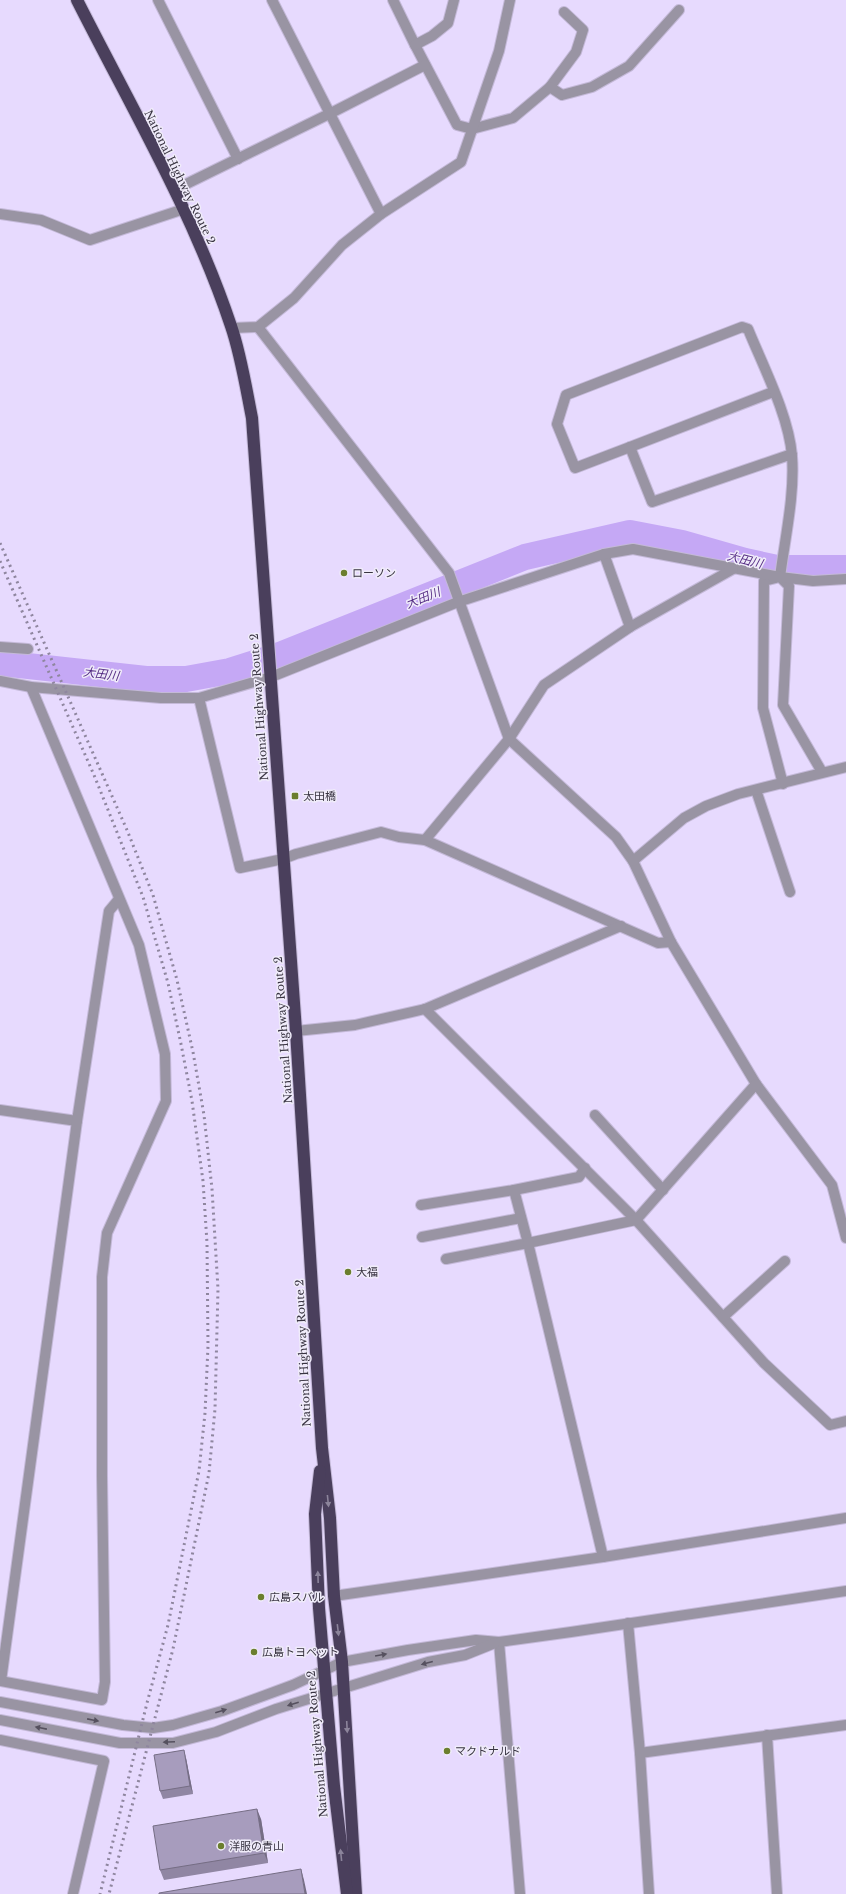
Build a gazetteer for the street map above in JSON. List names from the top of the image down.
{
  "streets": {
    "highway": ["National Highway Route 2"]
  },
  "water": ["大田川"],
  "places": {
    "other": [
      "ローソン",
      "大福",
      "広島スバル",
      "広島トヨペット",
      "マクドナルド",
      "洋服の青山"
    ],
    "transit": ["太田橋"]
  }
}
